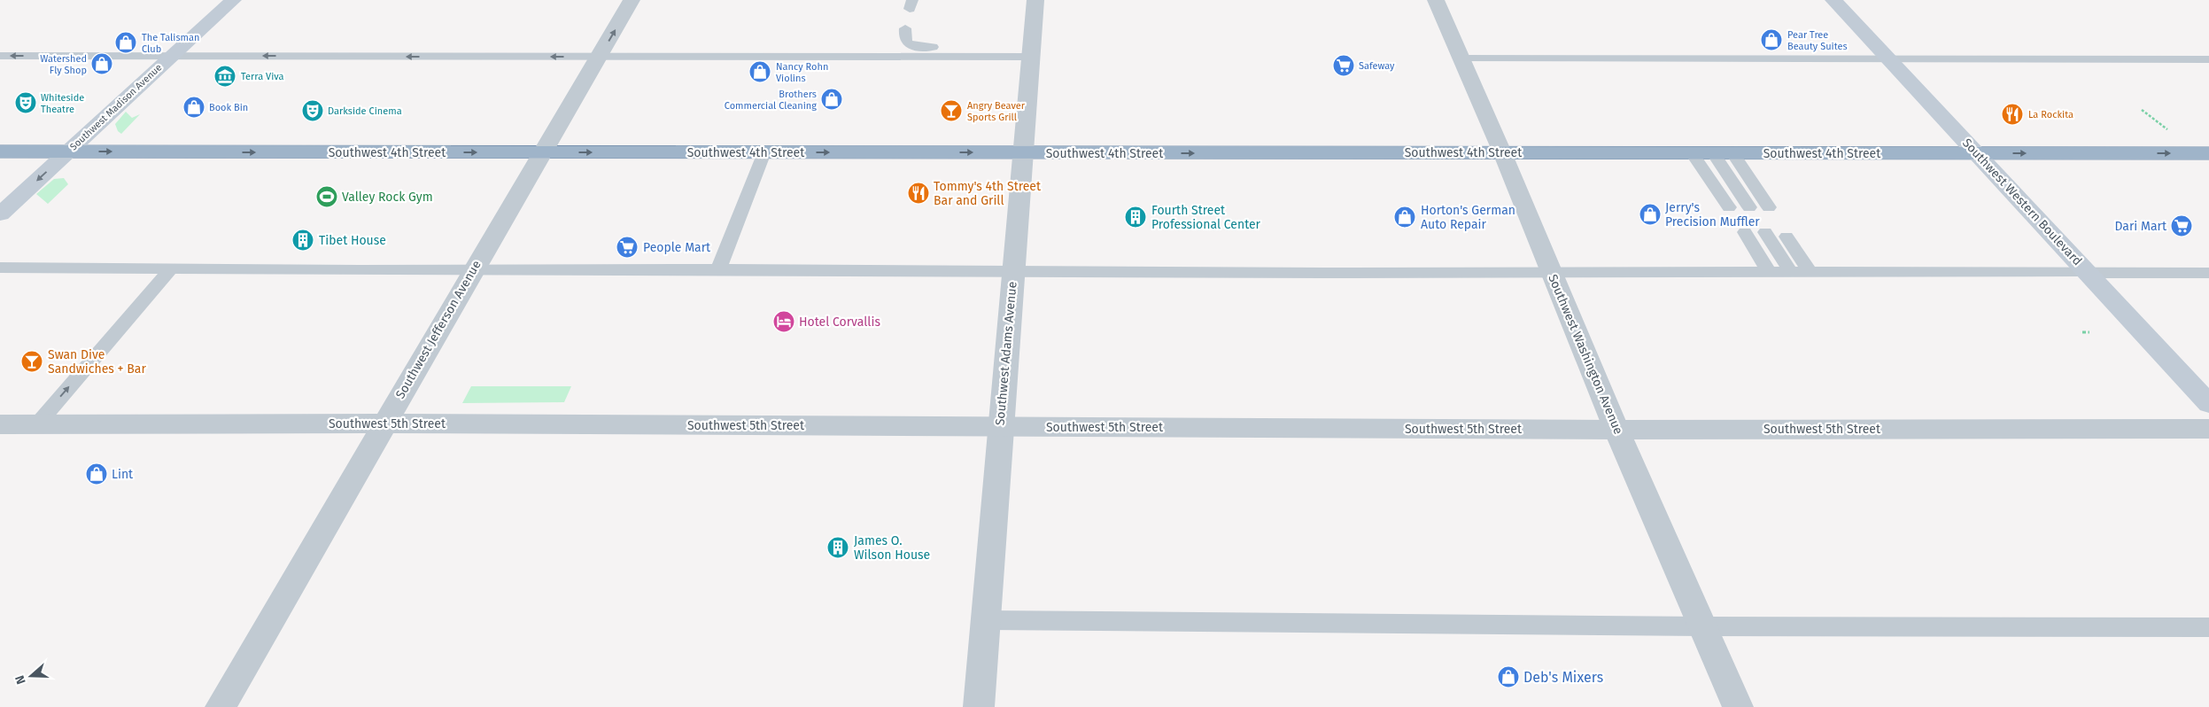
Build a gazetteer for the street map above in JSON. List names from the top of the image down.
{
  "streets": {
    "highway": ["Southwest 4th Street"],
    "main road": ["Southwest Madison Avenue", "Southwest Western Boulevard"],
    "street": [
      "Southwest Jefferson Avenue",
      "Southwest Adams Avenue",
      "Southwest Washington Avenue",
      "Southwest 5th Street"
    ]
  },
  "crossings": [
    ["Southwest Madison Avenue", "Southwest 4th Street"],
    ["Southwest 4th Street", "Southwest Western Boulevard"],
    ["Southwest 4th Street", "Southwest Jefferson Avenue"],
    ["Southwest 4th Street", "Southwest Adams Avenue"],
    ["Southwest 4th Street", "Southwest Washington Avenue"],
    ["Southwest Jefferson Avenue", "Southwest 5th Street"],
    ["Southwest Adams Avenue", "Southwest 5th Street"],
    ["Southwest Washington Avenue", "Southwest 5th Street"]
  ],
  "one_way": ["Southwest 4th Street"],
  "places": {
    "shop": [
      "Pear Tree Beauty Suites",
      "The Talisman Club",
      "Watershed Fly Shop",
      "Nancy Rohn Violins",
      "Brothers Commercial Cleaning",
      "Book Bin",
      "Jerry's Precision Muffler",
      "Horton's German Auto Repair",
      "Lint",
      "Deb's Mixers"
    ],
    "supermarket": ["Safeway", "Dari Mart", "People Mart"],
    "museum": ["Terra Viva"],
    "theatre": ["Whiteside Theatre", "Darkside Cinema"],
    "bar": ["Angry Beaver Sports Grill", "Swan Dive Sandwiches + Bar"],
    "restaurant": ["La Rockita", "Tommy's 4th Street Bar and Grill"],
    "sports": ["Valley Rock Gym"],
    "building": ["Fourth Street Professional Center", "Tibet House", "James O. Wilson House"],
    "hotel": ["Hotel Corvallis"]
  },
  "north": "left"
}
